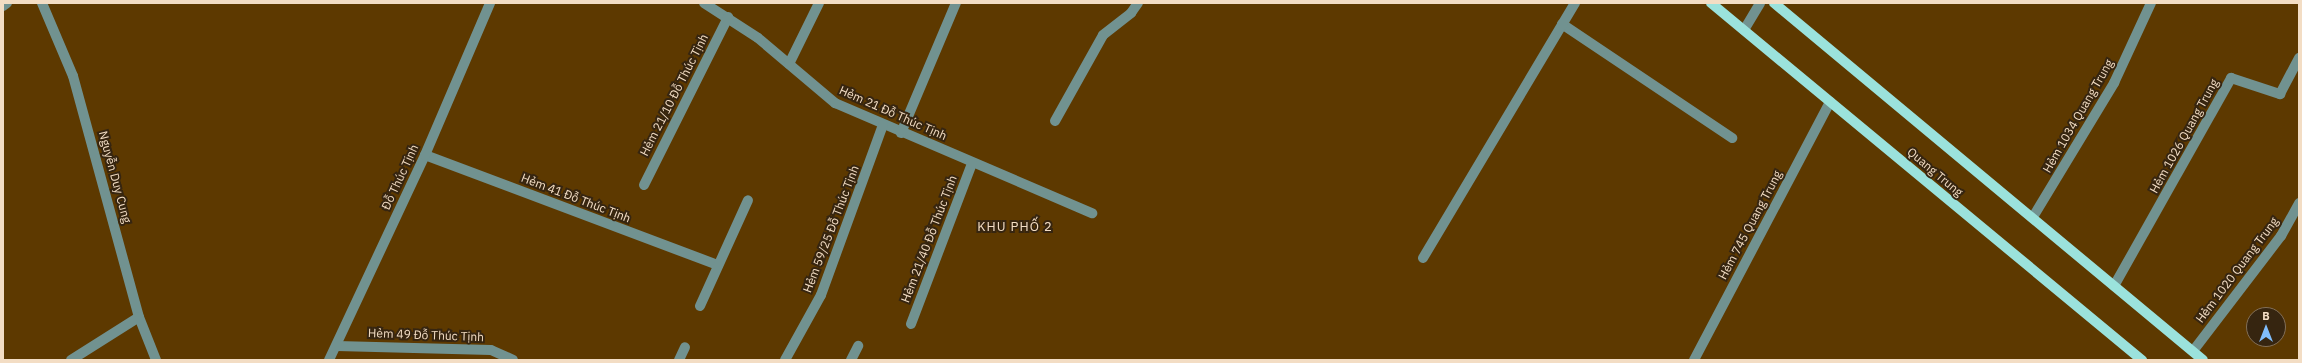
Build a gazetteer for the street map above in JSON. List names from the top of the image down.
{
  "streets": {
    "main road": ["Quang Trung"],
    "street": [
      "Hẻm 21/10 Đỗ Thúc Tịnh",
      "Hẻm 21 Đỗ Thúc Tịnh",
      "Hẻm 1034 Quang Trung",
      "Hẻm 1026 Quang Trung",
      "Nguyễn Duy Cung",
      "Đỗ Thúc Tịnh",
      "Hẻm 41 Đỗ Thúc Tịnh",
      "Hẻm 745 Quang Trung",
      "Hẻm 59/25 Đỗ Thúc Tịnh",
      "Hẻm 21/40 Đỗ Thúc Tịnh",
      "Hẻm 1020 Quang Trung",
      "Hẻm 49 Đỗ Thúc Tịnh"
    ]
  },
  "crossings": [
    ["Hẻm 21/10 Đỗ Thúc Tịnh", "Hẻm 21 Đỗ Thúc Tịnh"],
    ["Hẻm 21 Đỗ Thúc Tịnh", "Hẻm 59/25 Đỗ Thúc Tịnh"],
    ["Hẻm 21 Đỗ Thúc Tịnh", "Hẻm 21/40 Đỗ Thúc Tịnh"],
    ["Quang Trung", "Hẻm 745 Quang Trung"],
    ["Đỗ Thúc Tịnh", "Hẻm 41 Đỗ Thúc Tịnh"],
    ["Đỗ Thúc Tịnh", "Hẻm 49 Đỗ Thúc Tịnh"]
  ],
  "districts": ["KHU PHỐ 2"],
  "north": "top"
}
